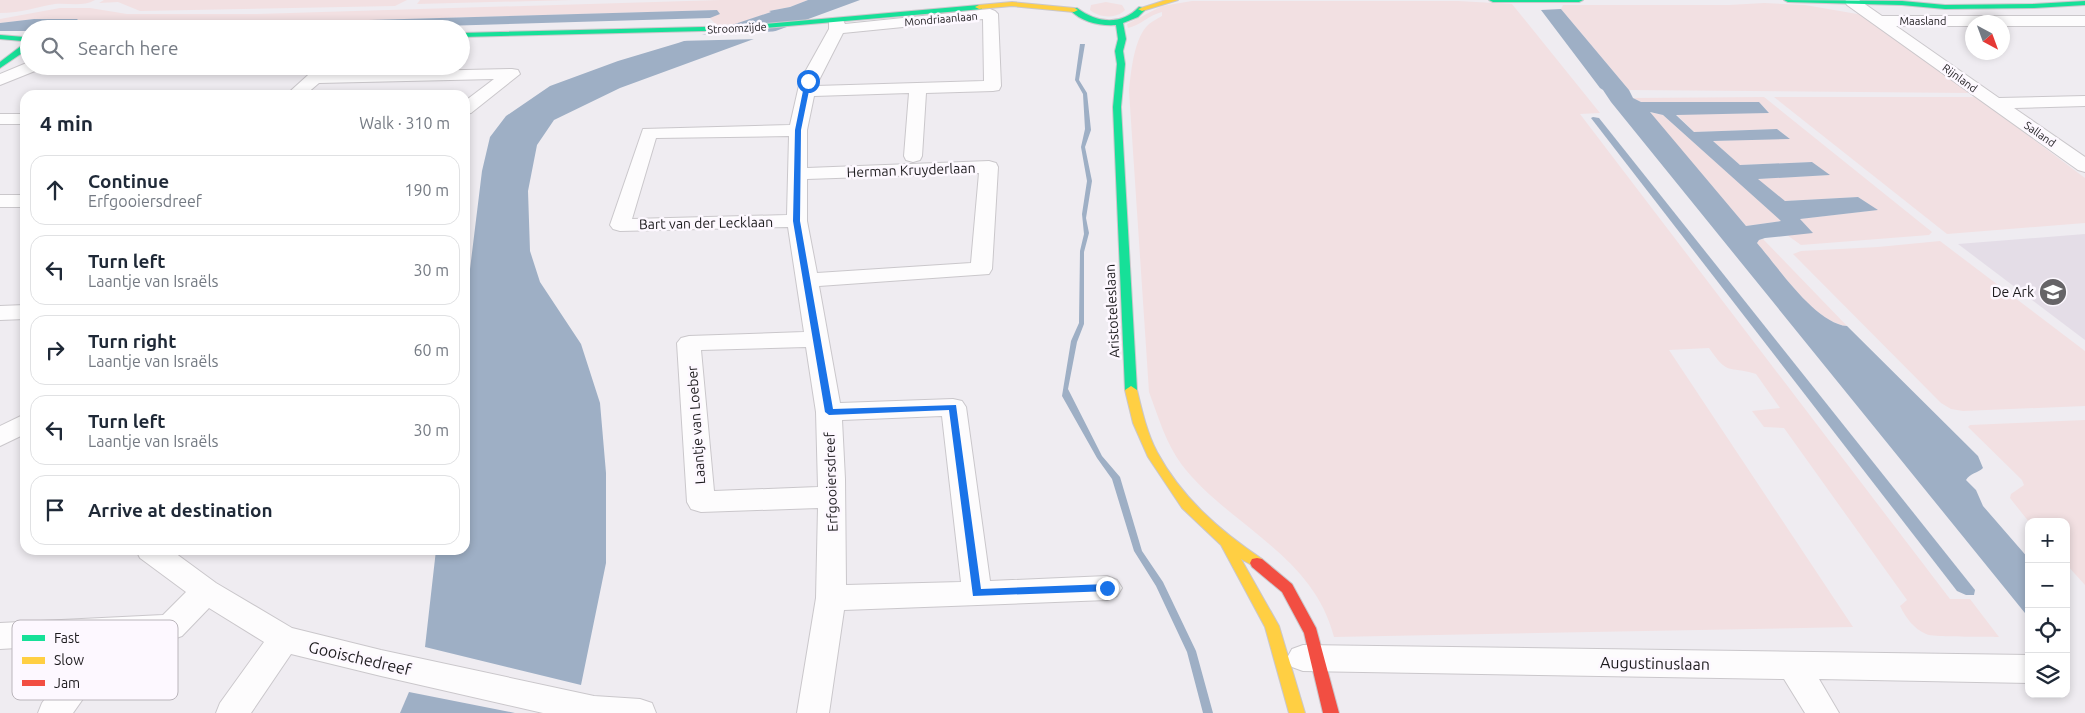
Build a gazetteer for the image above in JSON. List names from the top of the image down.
{
  "streets": {
    "street": [
      "Mondriaanlaan",
      "Maasland",
      "Stroomzijde",
      "Rijnland",
      "Salland",
      "Herman Kruyderlaan",
      "Bart van der Lecklaan",
      "Aristoteleslaan",
      "Laantje van Loeber",
      "Erfgooiersdreef",
      "Gooischedreef",
      "Augustinuslaan"
    ]
  },
  "crossings": [
    ["Mondriaanlaan", "Stroomzijde"],
    ["Mondriaanlaan", "Erfgooiersdreef"],
    ["Maasland", "Rijnland"],
    ["Stroomzijde", "Erfgooiersdreef"],
    ["Rijnland", "Salland"],
    ["Herman Kruyderlaan", "Erfgooiersdreef"],
    ["Bart van der Lecklaan", "Erfgooiersdreef"],
    ["Aristoteleslaan", "Augustinuslaan"],
    ["Laantje van Loeber", "Erfgooiersdreef"]
  ],
  "places": {
    "school or university": ["De Ark"]
  },
  "legend": ["Fast", "Slow", "Jam"],
  "north": "bottom right",
  "page": {
    "search": "Search here",
    "heading": ["4 min", "Walk · 310 m"],
    "list": [
      ["Continue", "Erfgooiersdreef", "190 m"],
      ["Turn left", "Laantje van Israëls", "30 m"],
      ["Turn right", "Laantje van Israëls", "60 m"],
      ["Turn left", "Laantje van Israëls", "30 m"],
      "Arrive at destination"
    ],
    "map_buttons": ["+", "−"]
  }
}
